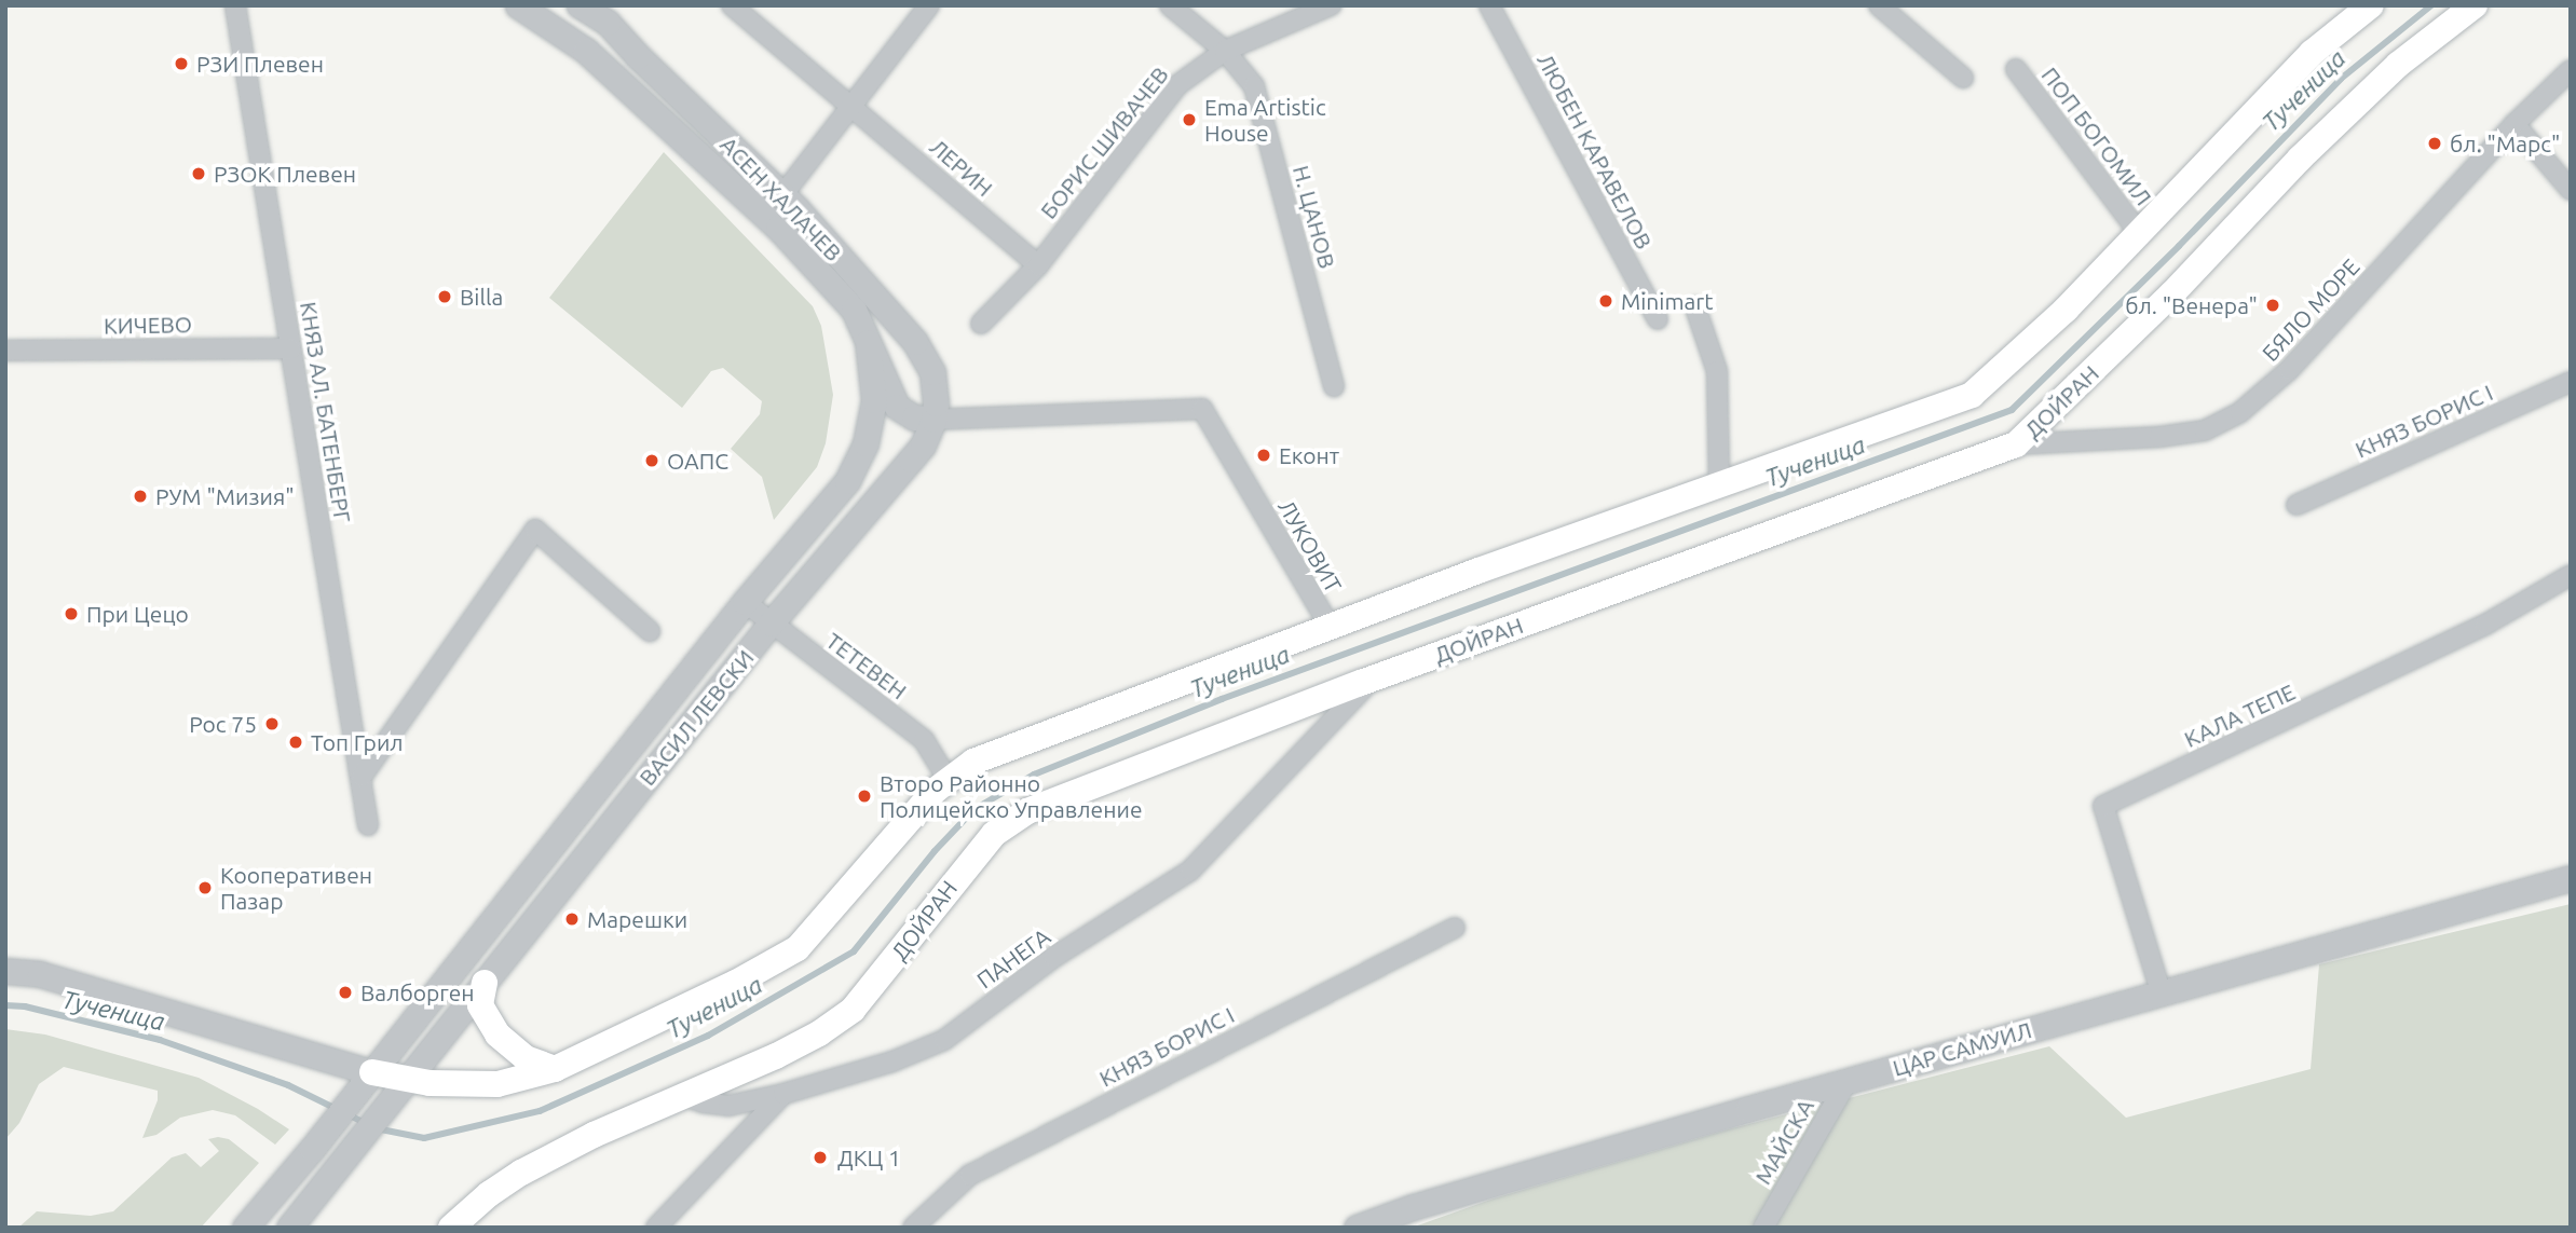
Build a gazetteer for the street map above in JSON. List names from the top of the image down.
{
  "streets": {
    "main road": ["ДОЙРАН"],
    "street": [
      "ПОП БОГОМИЛ",
      "БОРИС ШИВАЧЕВ",
      "ЛЮБЕН КАРАВЕЛОВ",
      "ЛЕРИН",
      "АСЕН ХАЛАЧЕВ",
      "Н. ЦАНОВ",
      "БЯЛО МОРЕ",
      "КИЧЕВО",
      "КНЯЗ АЛ. БАТЕНБЕРГ",
      "КНЯЗ БОРИС I",
      "ЛУКОВИТ",
      "ТЕТЕВЕН",
      "КАЛА ТЕПЕ",
      "ВАСИЛ ЛЕВСКИ",
      "ПАНЕГА",
      "ЦАР САМУИЛ",
      "МАЙСКА"
    ]
  },
  "crossings": [
    ["БОРИС ШИВАЧЕВ", "ЛЕРИН"],
    ["БОРИС ШИВАЧЕВ", "Н. ЦАНОВ"],
    ["АСЕН ХАЛАЧЕВ", "ЛУКОВИТ"],
    ["АСЕН ХАЛАЧЕВ", "ВАСИЛ ЛЕВСКИ"],
    ["БЯЛО МОРЕ", "ДОЙРАН"],
    ["КИЧЕВО", "КНЯЗ АЛ. БАТЕНБЕРГ"],
    ["ДОЙРАН", "ПАНЕГА"],
    ["ЛУКОВИТ", "ВАСИЛ ЛЕВСКИ"],
    ["ТЕТЕВЕН", "ВАСИЛ ЛЕВСКИ"],
    ["КАЛА ТЕПЕ", "ЦАР САМУИЛ"],
    ["ЦАР САМУИЛ", "МАЙСКА"]
  ],
  "water": ["Тученица"],
  "places": [
    "РЗИ Плевен",
    "Ema Artistic House",
    "бл. \"Марс\"",
    "РЗОК Плевен",
    "Billa",
    "Minimart",
    "бл. \"Венера\"",
    "Еконт",
    "ОАПС",
    "РУМ \"Мизия\"",
    "При Цецо",
    "Рос 75",
    "Топ Грил",
    "Второ Районно Полицейско Управление",
    "Кооперативен Пазар",
    "Марешки",
    "Валборген",
    "ДКЦ 1"
  ]
}
